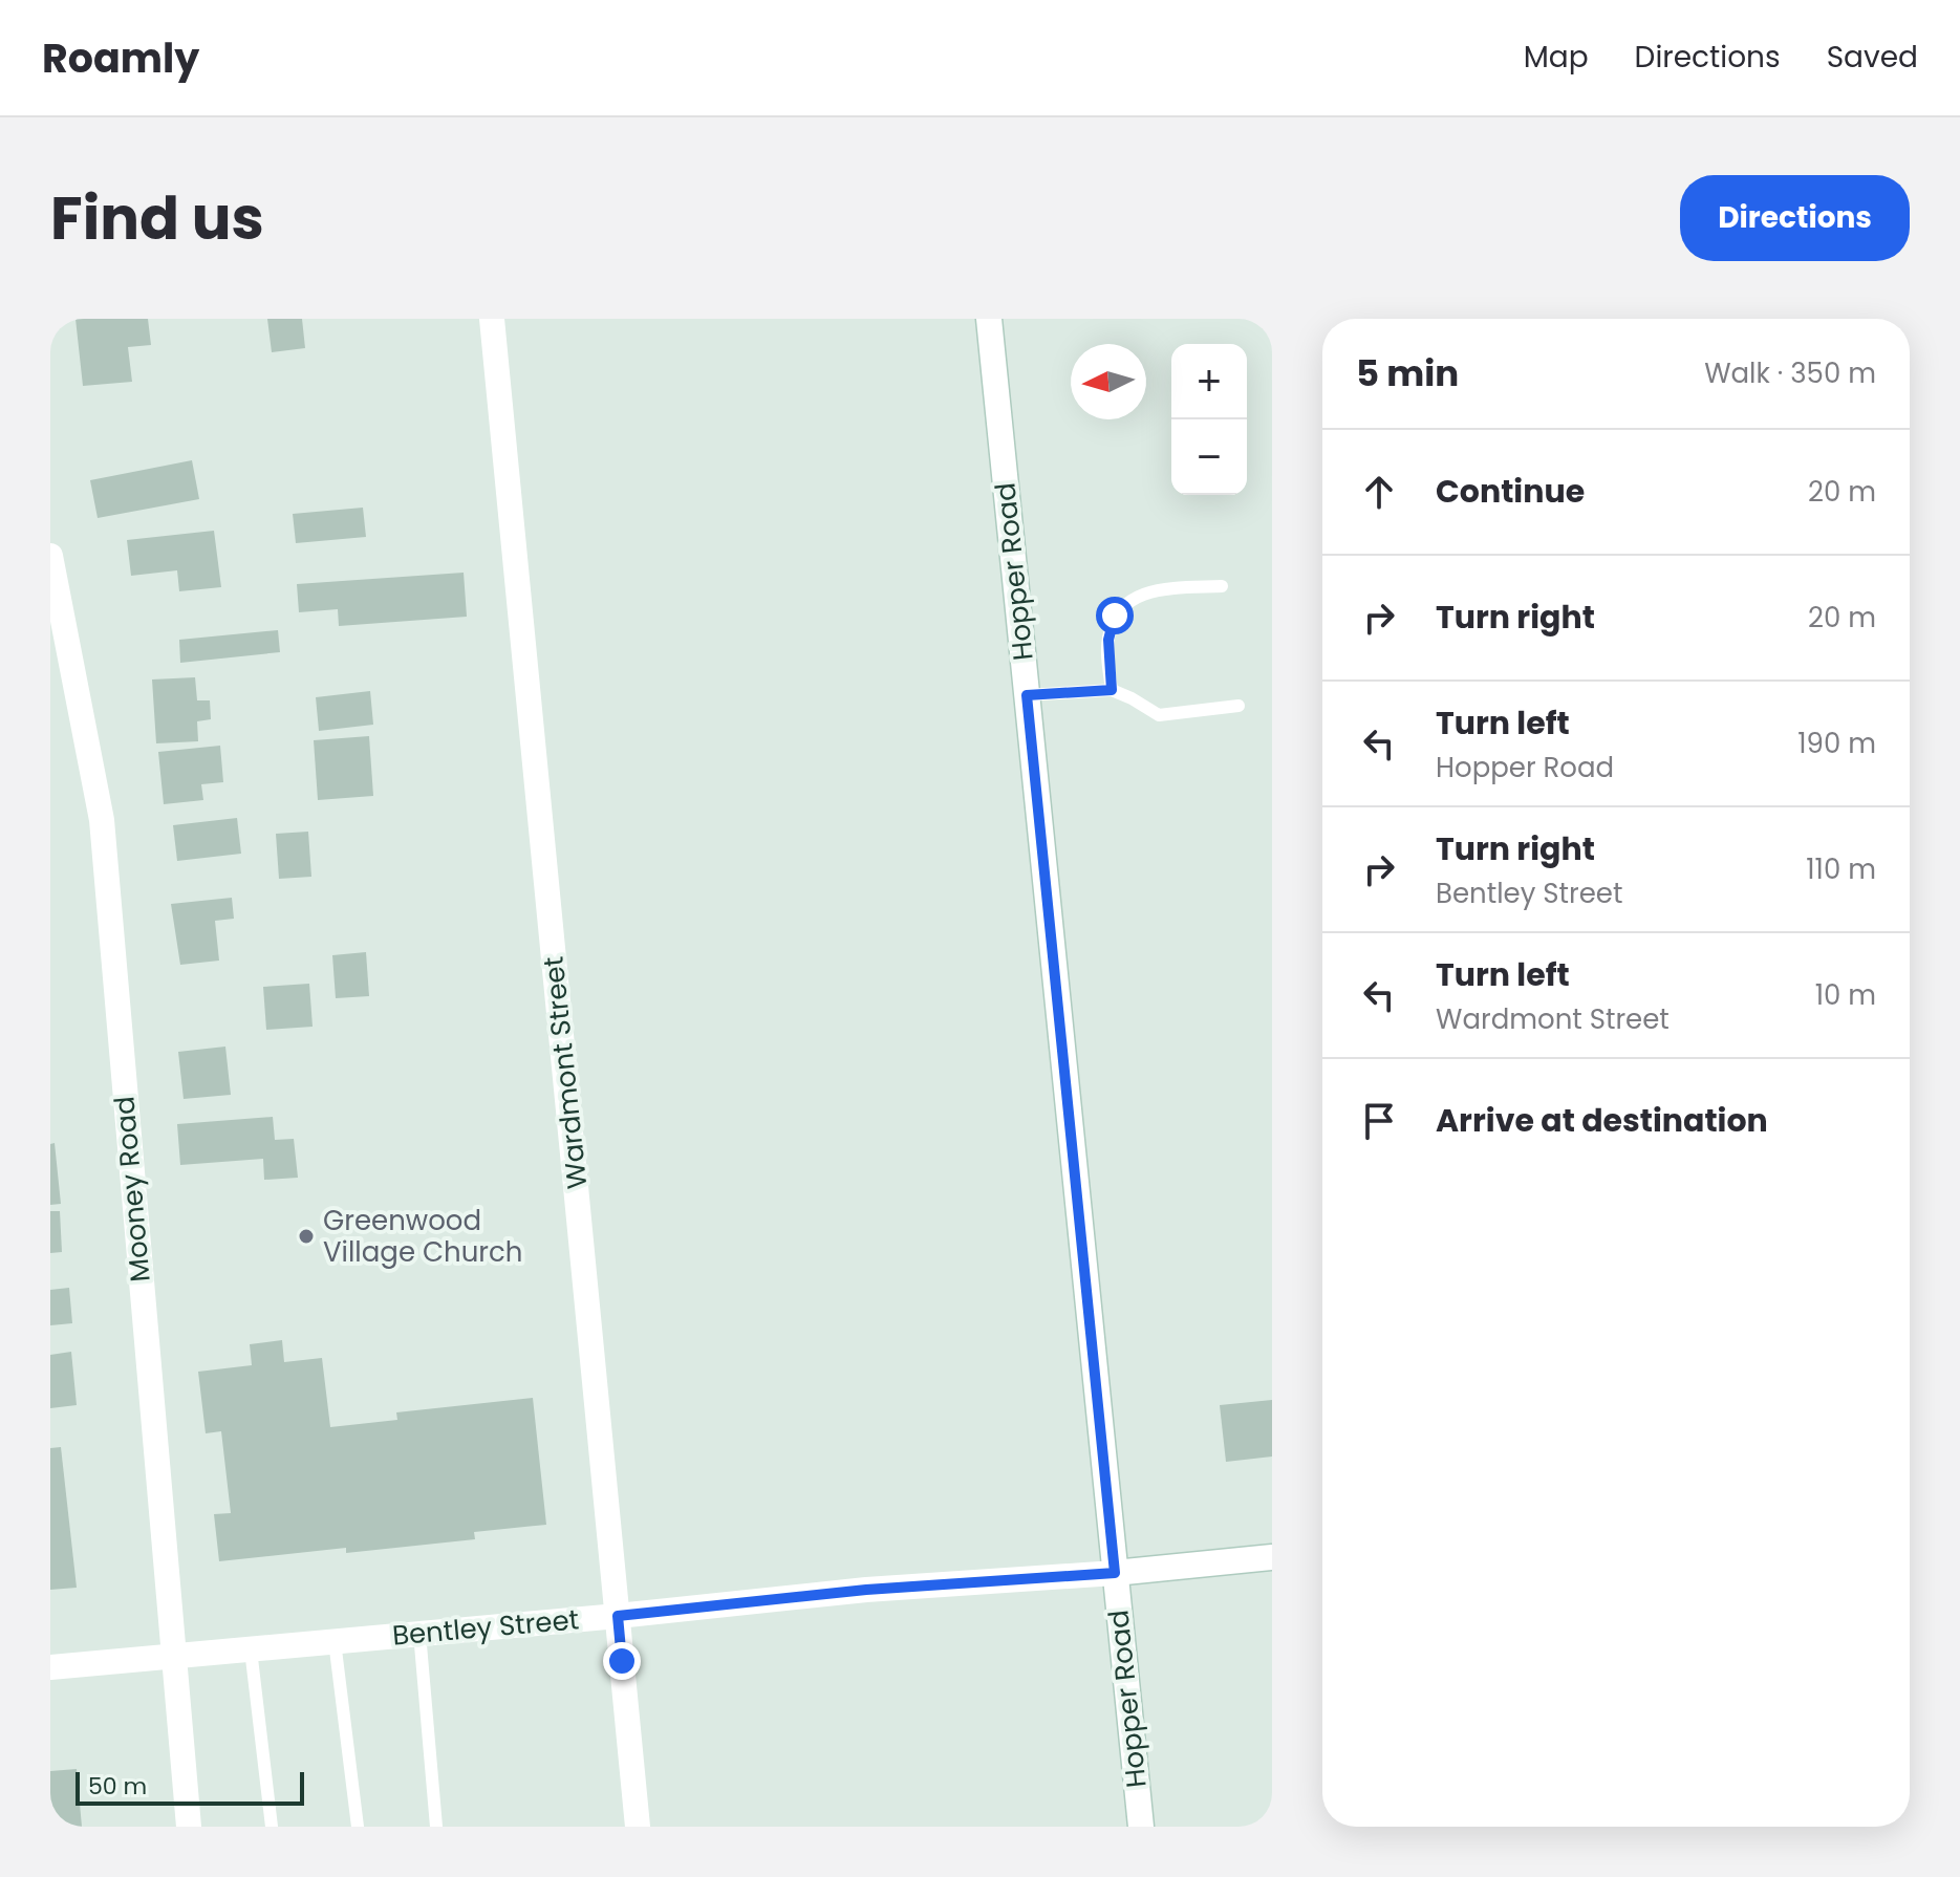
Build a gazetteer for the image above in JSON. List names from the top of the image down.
{
  "streets": {
    "street": [
      "Hopper Road",
      "Wardmont Street",
      "Mooney Road",
      "Bentley Street"
    ]
  },
  "crossings": [
    ["Hopper Road", "Bentley Street"],
    ["Wardmont Street", "Bentley Street"],
    ["Mooney Road", "Bentley Street"]
  ],
  "places": ["Greenwood Village Church"],
  "scale_bar": "50 m",
  "north": "left",
  "page": {
    "header": "Roamly",
    "nav": ["Map", "Directions", "Saved"],
    "title": "Find us",
    "buttons": "Directions",
    "heading": ["5 min", "Walk · 350 m"],
    "map_buttons": ["+", "−"],
    "list": [
      ["Continue", "20 m"],
      ["Turn right", "20 m"],
      ["Turn left", "Hopper Road", "190 m"],
      ["Turn right", "Bentley Street", "110 m"],
      ["Turn left", "Wardmont Street", "10 m"],
      "Arrive at destination"
    ],
    "scale": "50 m"
  }
}
